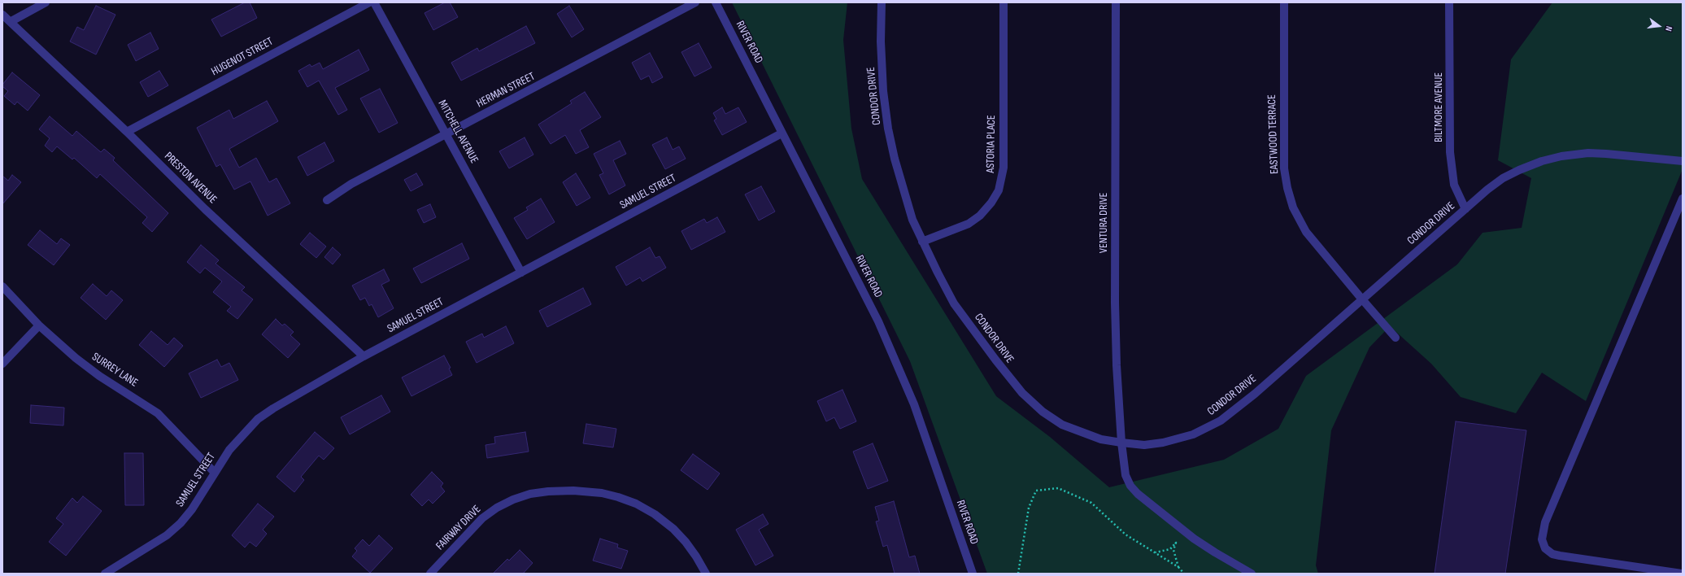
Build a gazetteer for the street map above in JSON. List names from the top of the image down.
{
  "streets": {
    "street": [
      "RIVER ROAD",
      "HUGENOT STREET",
      "HERMAN STREET",
      "CONDOR DRIVE",
      "BILTMORE AVENUE",
      "MITCHELL AVENUE",
      "EASTWOOD TERRACE",
      "ASTORIA PLACE",
      "PRESTON AVENUE",
      "SAMUEL STREET",
      "VENTURA DRIVE",
      "SURREY LANE",
      "FAIRWAY DRIVE"
    ]
  },
  "crossings": [
    ["RIVER ROAD", "SAMUEL STREET"],
    ["HUGENOT STREET", "PRESTON AVENUE"],
    ["HERMAN STREET", "MITCHELL AVENUE"],
    ["CONDOR DRIVE", "BILTMORE AVENUE"],
    ["CONDOR DRIVE", "EASTWOOD TERRACE"],
    ["CONDOR DRIVE", "ASTORIA PLACE"],
    ["CONDOR DRIVE", "VENTURA DRIVE"],
    ["MITCHELL AVENUE", "SAMUEL STREET"],
    ["PRESTON AVENUE", "SAMUEL STREET"],
    ["SAMUEL STREET", "SURREY LANE"]
  ],
  "north": "right"
}
